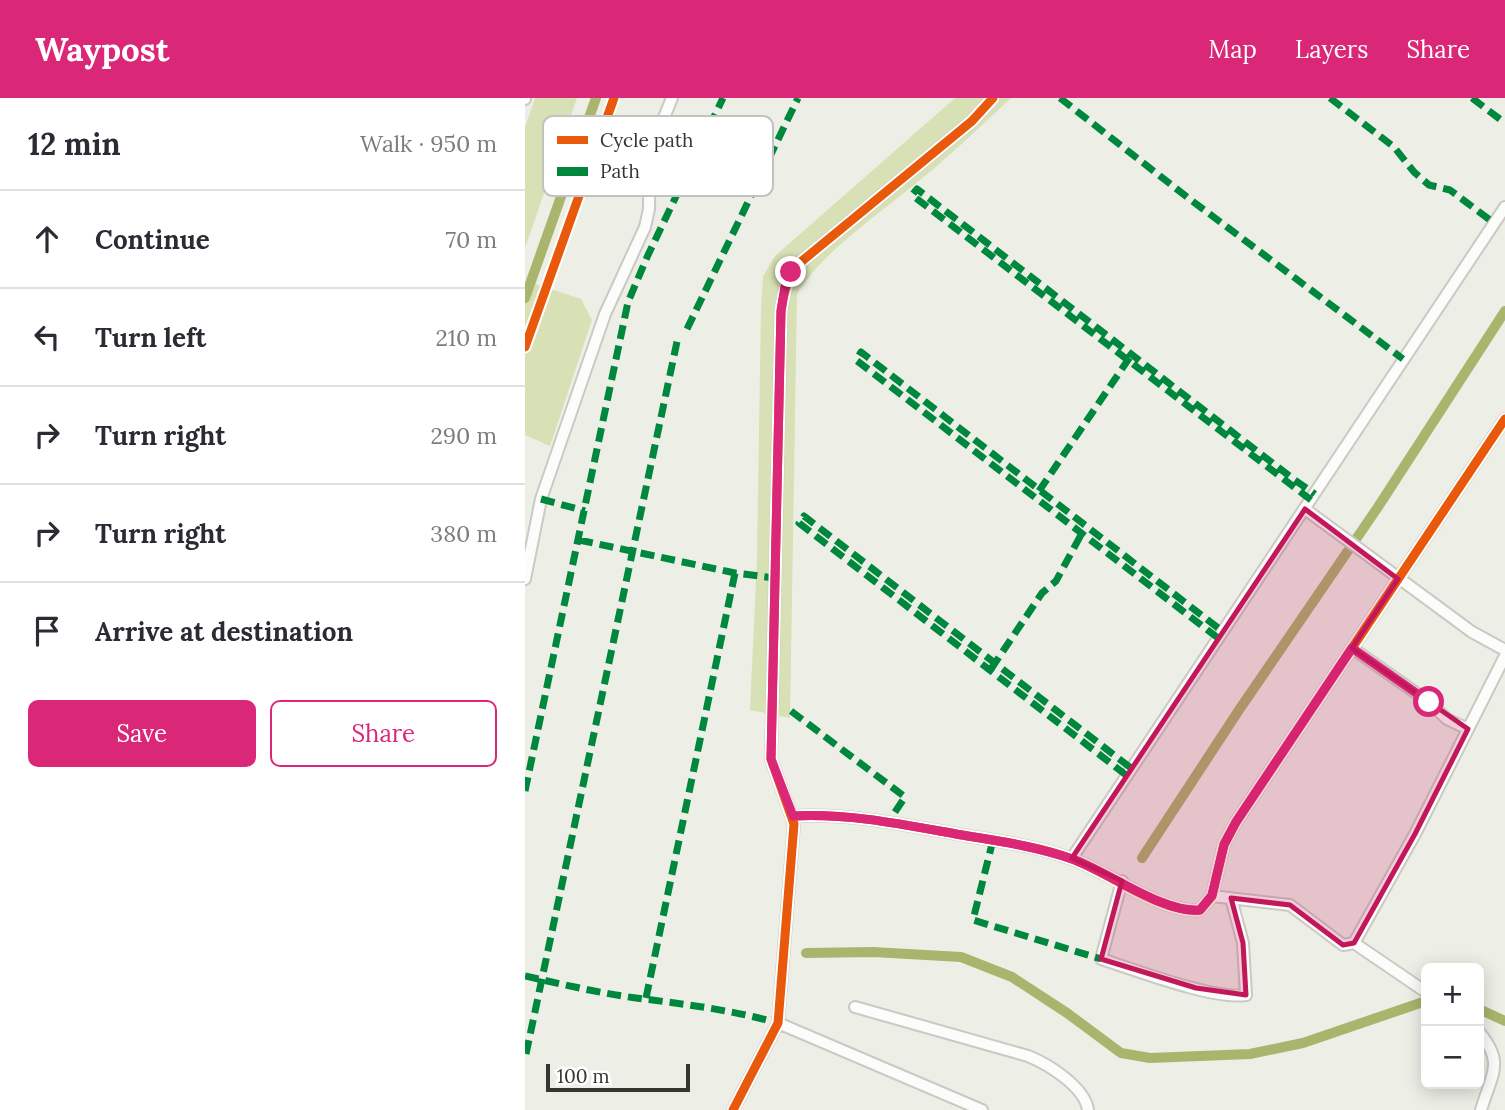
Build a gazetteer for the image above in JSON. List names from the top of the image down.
{
  "legend": ["Cycle path", "Path"],
  "scale_bar": "100 m",
  "page": {
    "header": "Waypost",
    "nav": ["Map", "Layers", "Share"],
    "heading": ["12 min", "Walk · 950 m"],
    "list": [
      ["Continue", "70 m"],
      ["Turn left", "210 m"],
      ["Turn right", "290 m"],
      ["Turn right", "380 m"],
      "Arrive at destination"
    ],
    "buttons": ["Save", "Share"],
    "map_buttons": ["+", "−"],
    "scale": "100 m"
  }
}
